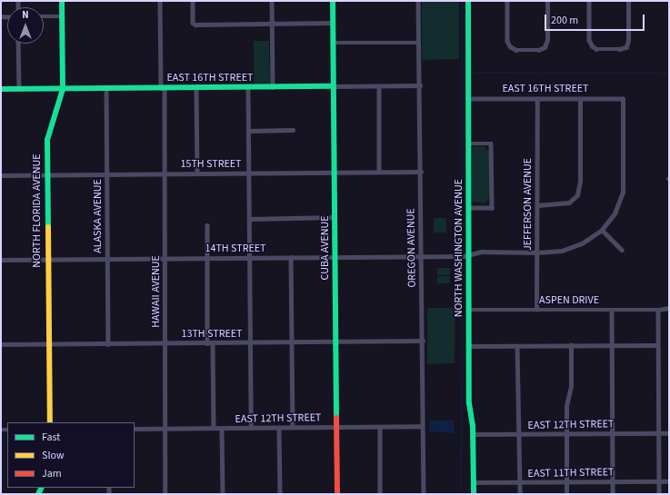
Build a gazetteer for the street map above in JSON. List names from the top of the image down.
{
  "streets": {
    "main road": [
      "EAST 16TH STREET",
      "NORTH FLORIDA AVENUE",
      "CUBA AVENUE",
      "NORTH WASHINGTON AVENUE"
    ],
    "street": [
      "15TH STREET",
      "JEFFERSON AVENUE",
      "ALASKA AVENUE",
      "OREGON AVENUE",
      "14TH STREET",
      "HAWAII AVENUE",
      "ASPEN DRIVE",
      "13TH STREET",
      "EAST 12TH STREET",
      "EAST 11TH STREET"
    ]
  },
  "crossings": [
    ["EAST 16TH STREET", "JEFFERSON AVENUE"],
    ["EAST 16TH STREET", "NORTH FLORIDA AVENUE"],
    ["EAST 16TH STREET", "ALASKA AVENUE"],
    ["EAST 16TH STREET", "CUBA AVENUE"],
    ["EAST 16TH STREET", "OREGON AVENUE"],
    ["EAST 16TH STREET", "NORTH WASHINGTON AVENUE"],
    ["EAST 16TH STREET", "14TH STREET"],
    ["EAST 16TH STREET", "HAWAII AVENUE"],
    ["15TH STREET", "NORTH FLORIDA AVENUE"],
    ["15TH STREET", "ALASKA AVENUE"],
    ["15TH STREET", "CUBA AVENUE"],
    ["15TH STREET", "OREGON AVENUE"],
    ["15TH STREET", "HAWAII AVENUE"],
    ["JEFFERSON AVENUE", "14TH STREET"],
    ["JEFFERSON AVENUE", "ASPEN DRIVE"],
    ["NORTH FLORIDA AVENUE", "14TH STREET"],
    ["NORTH FLORIDA AVENUE", "13TH STREET"],
    ["ALASKA AVENUE", "14TH STREET"],
    ["ALASKA AVENUE", "13TH STREET"],
    ["CUBA AVENUE", "14TH STREET"],
    ["CUBA AVENUE", "13TH STREET"],
    ["CUBA AVENUE", "EAST 12TH STREET"],
    ["OREGON AVENUE", "14TH STREET"],
    ["OREGON AVENUE", "13TH STREET"],
    ["OREGON AVENUE", "EAST 12TH STREET"],
    ["NORTH WASHINGTON AVENUE", "14TH STREET"],
    ["NORTH WASHINGTON AVENUE", "ASPEN DRIVE"],
    ["NORTH WASHINGTON AVENUE", "EAST 12TH STREET"],
    ["NORTH WASHINGTON AVENUE", "EAST 11TH STREET"],
    ["14TH STREET", "HAWAII AVENUE"],
    ["HAWAII AVENUE", "13TH STREET"],
    ["HAWAII AVENUE", "EAST 12TH STREET"]
  ],
  "legend": ["Fast", "Slow", "Jam"],
  "scale_bar": "200 m",
  "north": "top"
}
